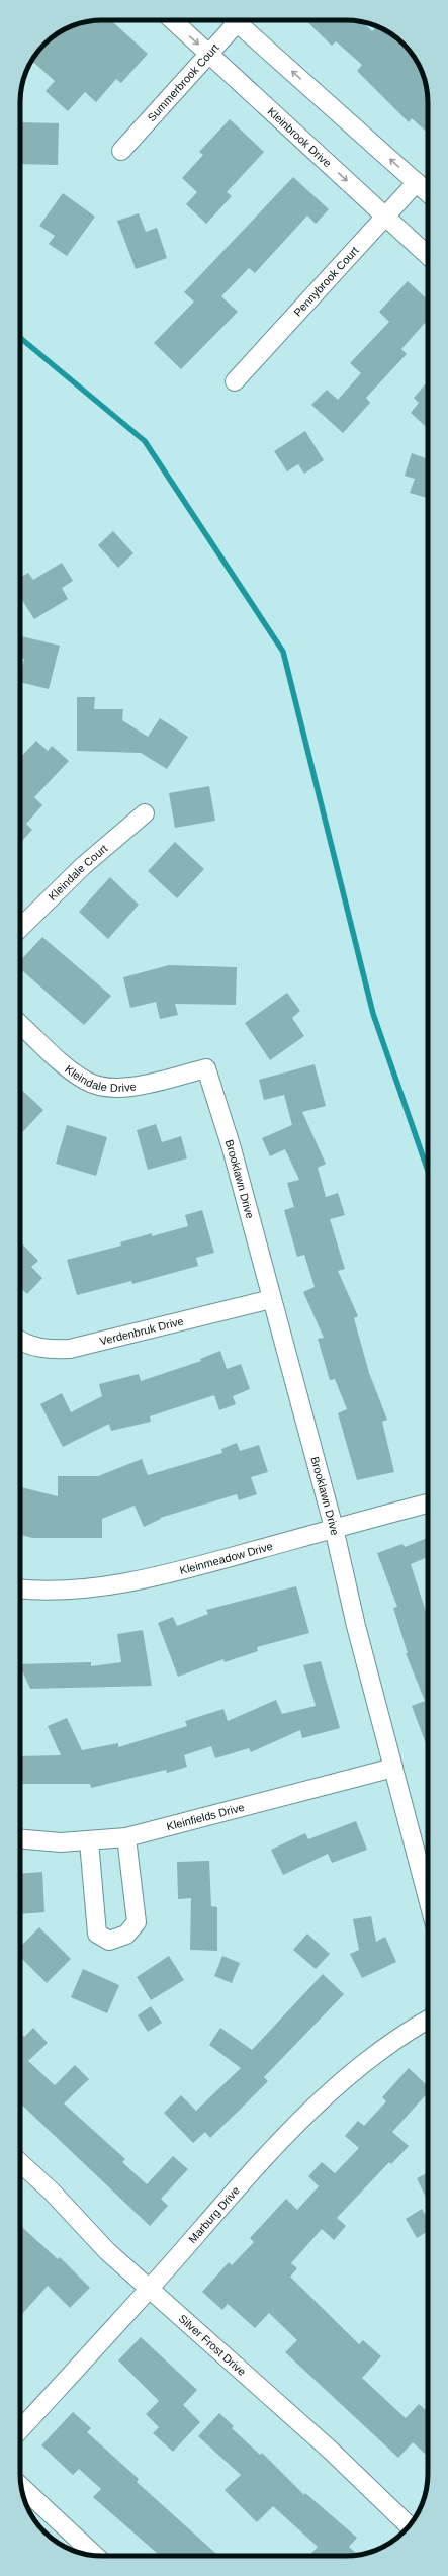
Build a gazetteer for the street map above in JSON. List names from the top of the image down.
{
  "streets": {
    "street": [
      "Summerbrook Court",
      "Kleinbrook Drive",
      "Pennybrook Court",
      "Kleindale Court",
      "Kleindale Drive",
      "Brooklawn Drive",
      "Verdenbruk Drive",
      "Kleinmeadow Drive",
      "Kleinfields Drive",
      "Marburg Drive",
      "Silver Frost Drive"
    ]
  },
  "crossings": [
    ["Summerbrook Court", "Kleinbrook Drive"],
    ["Kleinbrook Drive", "Pennybrook Court"],
    ["Kleindale Drive", "Brooklawn Drive"],
    ["Brooklawn Drive", "Verdenbruk Drive"],
    ["Brooklawn Drive", "Kleinmeadow Drive"],
    ["Brooklawn Drive", "Kleinfields Drive"],
    ["Marburg Drive", "Silver Frost Drive"]
  ]
}
